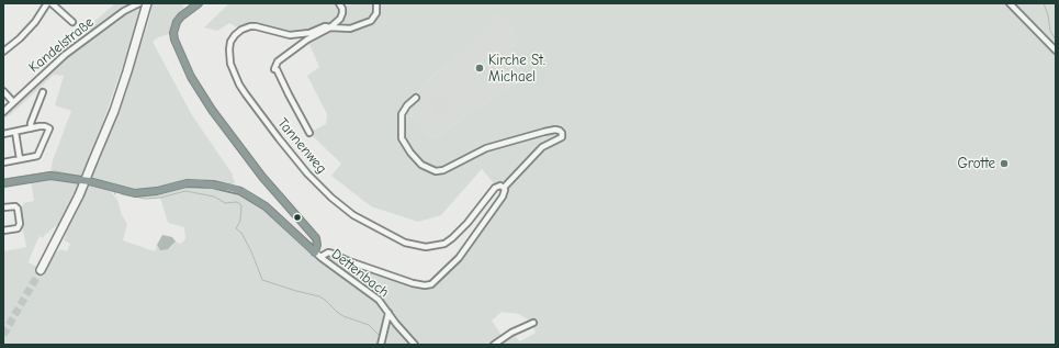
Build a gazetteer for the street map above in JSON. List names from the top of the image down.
{
  "streets": {
    "street": ["Kandelstraße", "Tannenweg", "Dettenbach"]
  },
  "places": ["Kirche St. Michael", "Grotte"]
}
